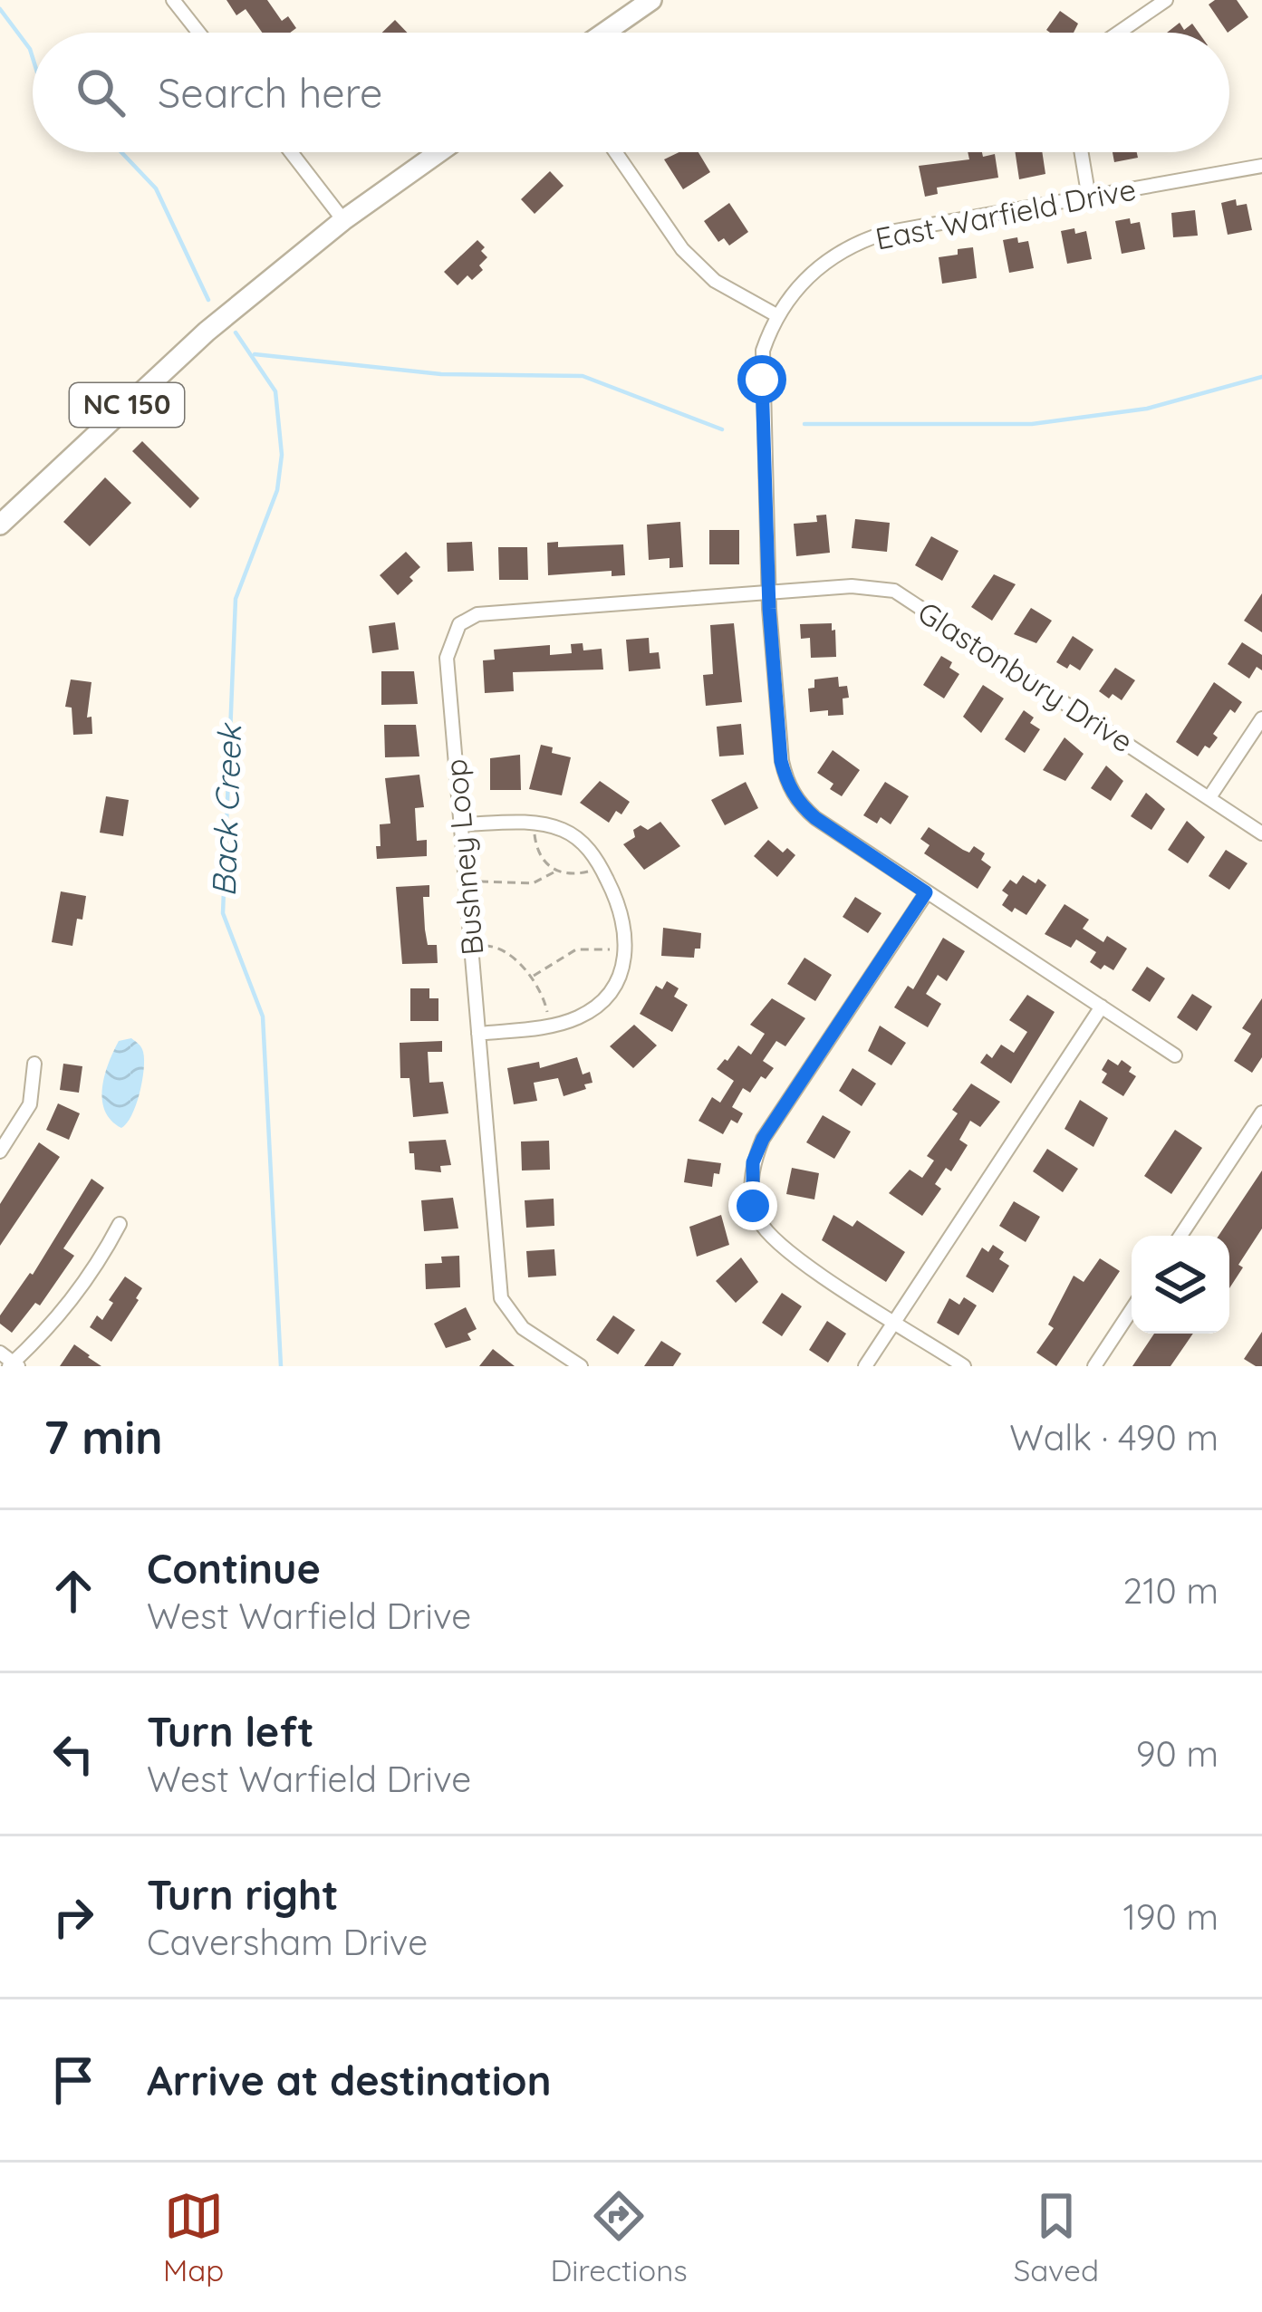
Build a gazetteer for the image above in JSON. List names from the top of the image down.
{
  "streets": {
    "main road": ["NC 150"],
    "street": ["East Warfield Drive", "Glastonbury Drive", "Bushney Loop"]
  },
  "crossings": [
    ["Glastonbury Drive", "Bushney Loop"]
  ],
  "water": ["Back Creek"],
  "page": {
    "search": "Search here",
    "heading": ["7 min", "Walk · 490 m"],
    "list": [
      ["Continue", "West Warfield Drive", "210 m"],
      ["Turn left", "West Warfield Drive", "90 m"],
      ["Turn right", "Caversham Drive", "190 m"],
      "Arrive at destination"
    ],
    "nav": ["Map", "Directions", "Saved"]
  }
}
